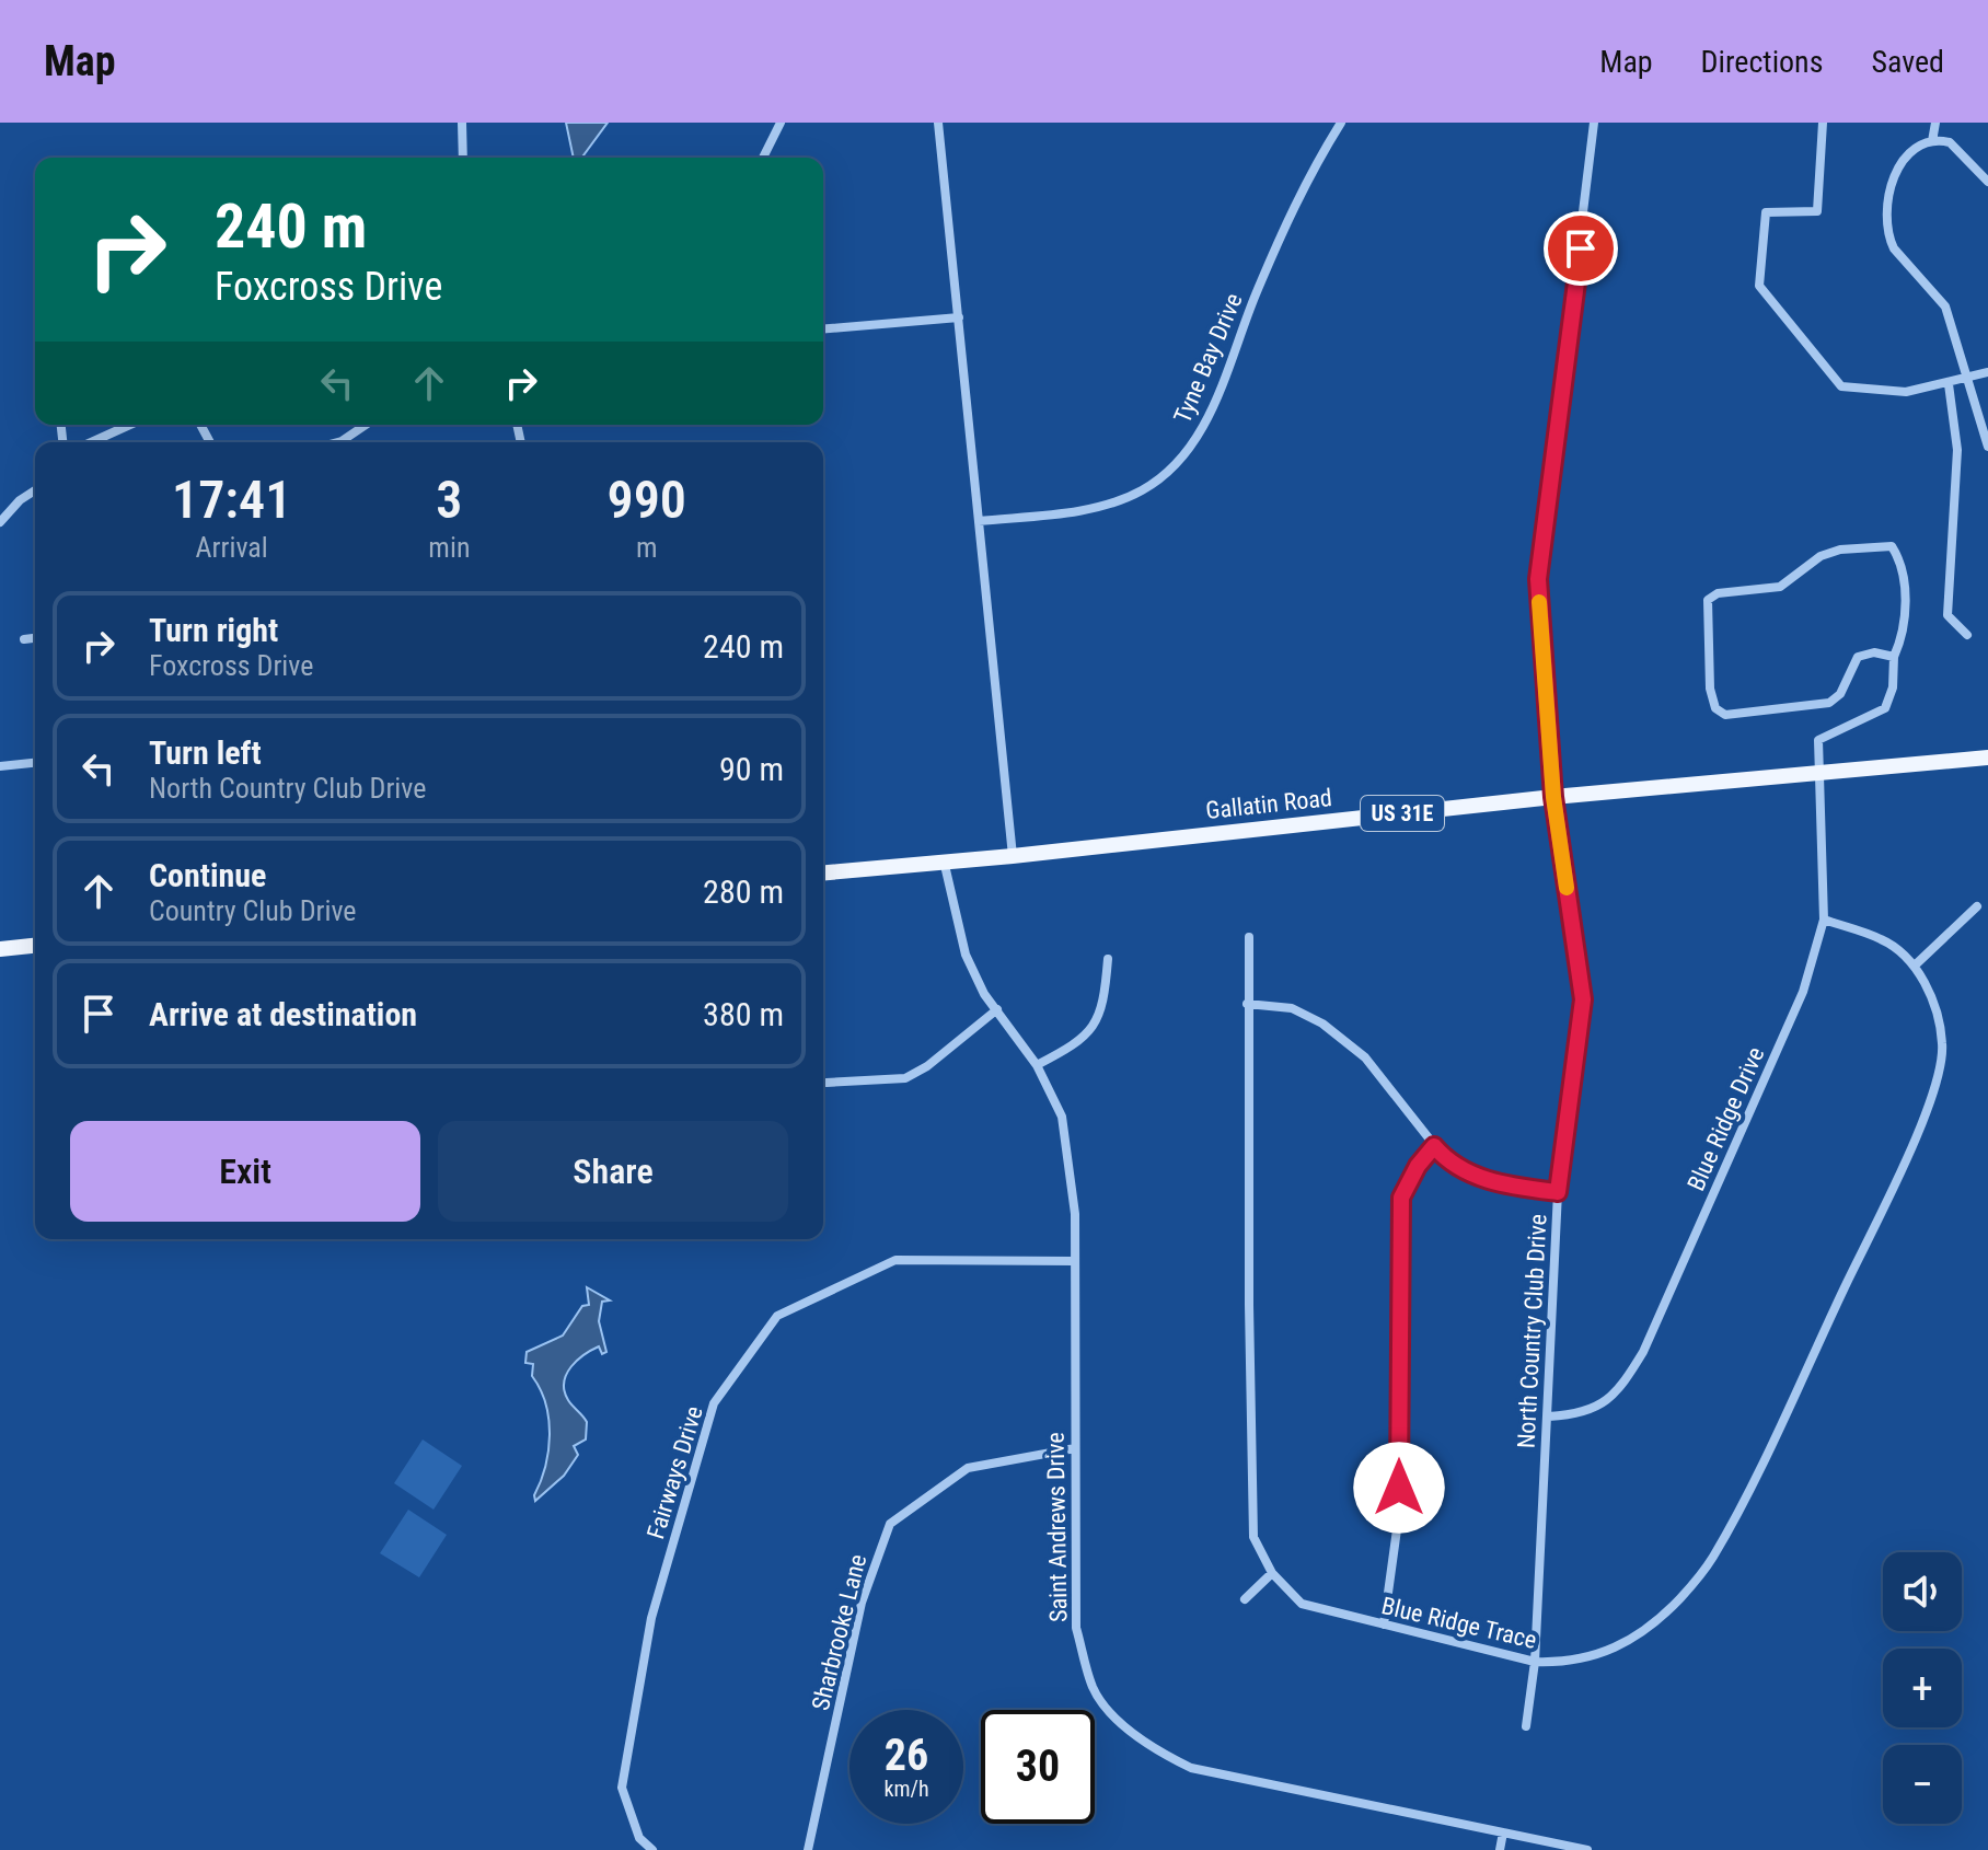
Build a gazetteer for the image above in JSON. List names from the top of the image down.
{
  "streets": {
    "main road": ["Gallatin Road", "US 31E"],
    "street": [
      "Tyne Bay Drive",
      "Blue Ridge Drive",
      "North Country Club Drive",
      "Fairways Drive",
      "Saint Andrews Drive",
      "Blue Ridge Trace",
      "Sharbrooke Lane"
    ]
  },
  "crossings": [
    ["Gallatin Road", "Blue Ridge Drive"],
    ["Gallatin Road", "North Country Club Drive"],
    ["Gallatin Road", "Saint Andrews Drive"],
    ["Blue Ridge Drive", "North Country Club Drive"],
    ["Blue Ridge Drive", "Blue Ridge Trace"],
    ["North Country Club Drive", "Blue Ridge Trace"],
    ["Fairways Drive", "Saint Andrews Drive"],
    ["Saint Andrews Drive", "Sharbrooke Lane"]
  ],
  "page": {
    "header": "Map",
    "nav": ["Map", "Directions", "Saved"],
    "turn": ["240 m", "Foxcross Drive"],
    "eta": [
      "17:41",
      "Arrival",
      "3",
      "min",
      "990",
      "m"
    ],
    "list": [
      {
        "name": "Turn right",
        "note": "Foxcross Drive",
        "value": "240 m"
      },
      {
        "name": "Turn left",
        "note": "North Country Club Drive",
        "value": "90 m"
      },
      {
        "name": "Continue",
        "note": "Country Club Drive",
        "value": "280 m"
      },
      {
        "name": "Arrive at destination",
        "value": "380 m"
      }
    ],
    "buttons": ["Exit", "Share"],
    "map_buttons": ["+", "−"],
    "speed": "26 km/h",
    "limit": "30"
  }
}
